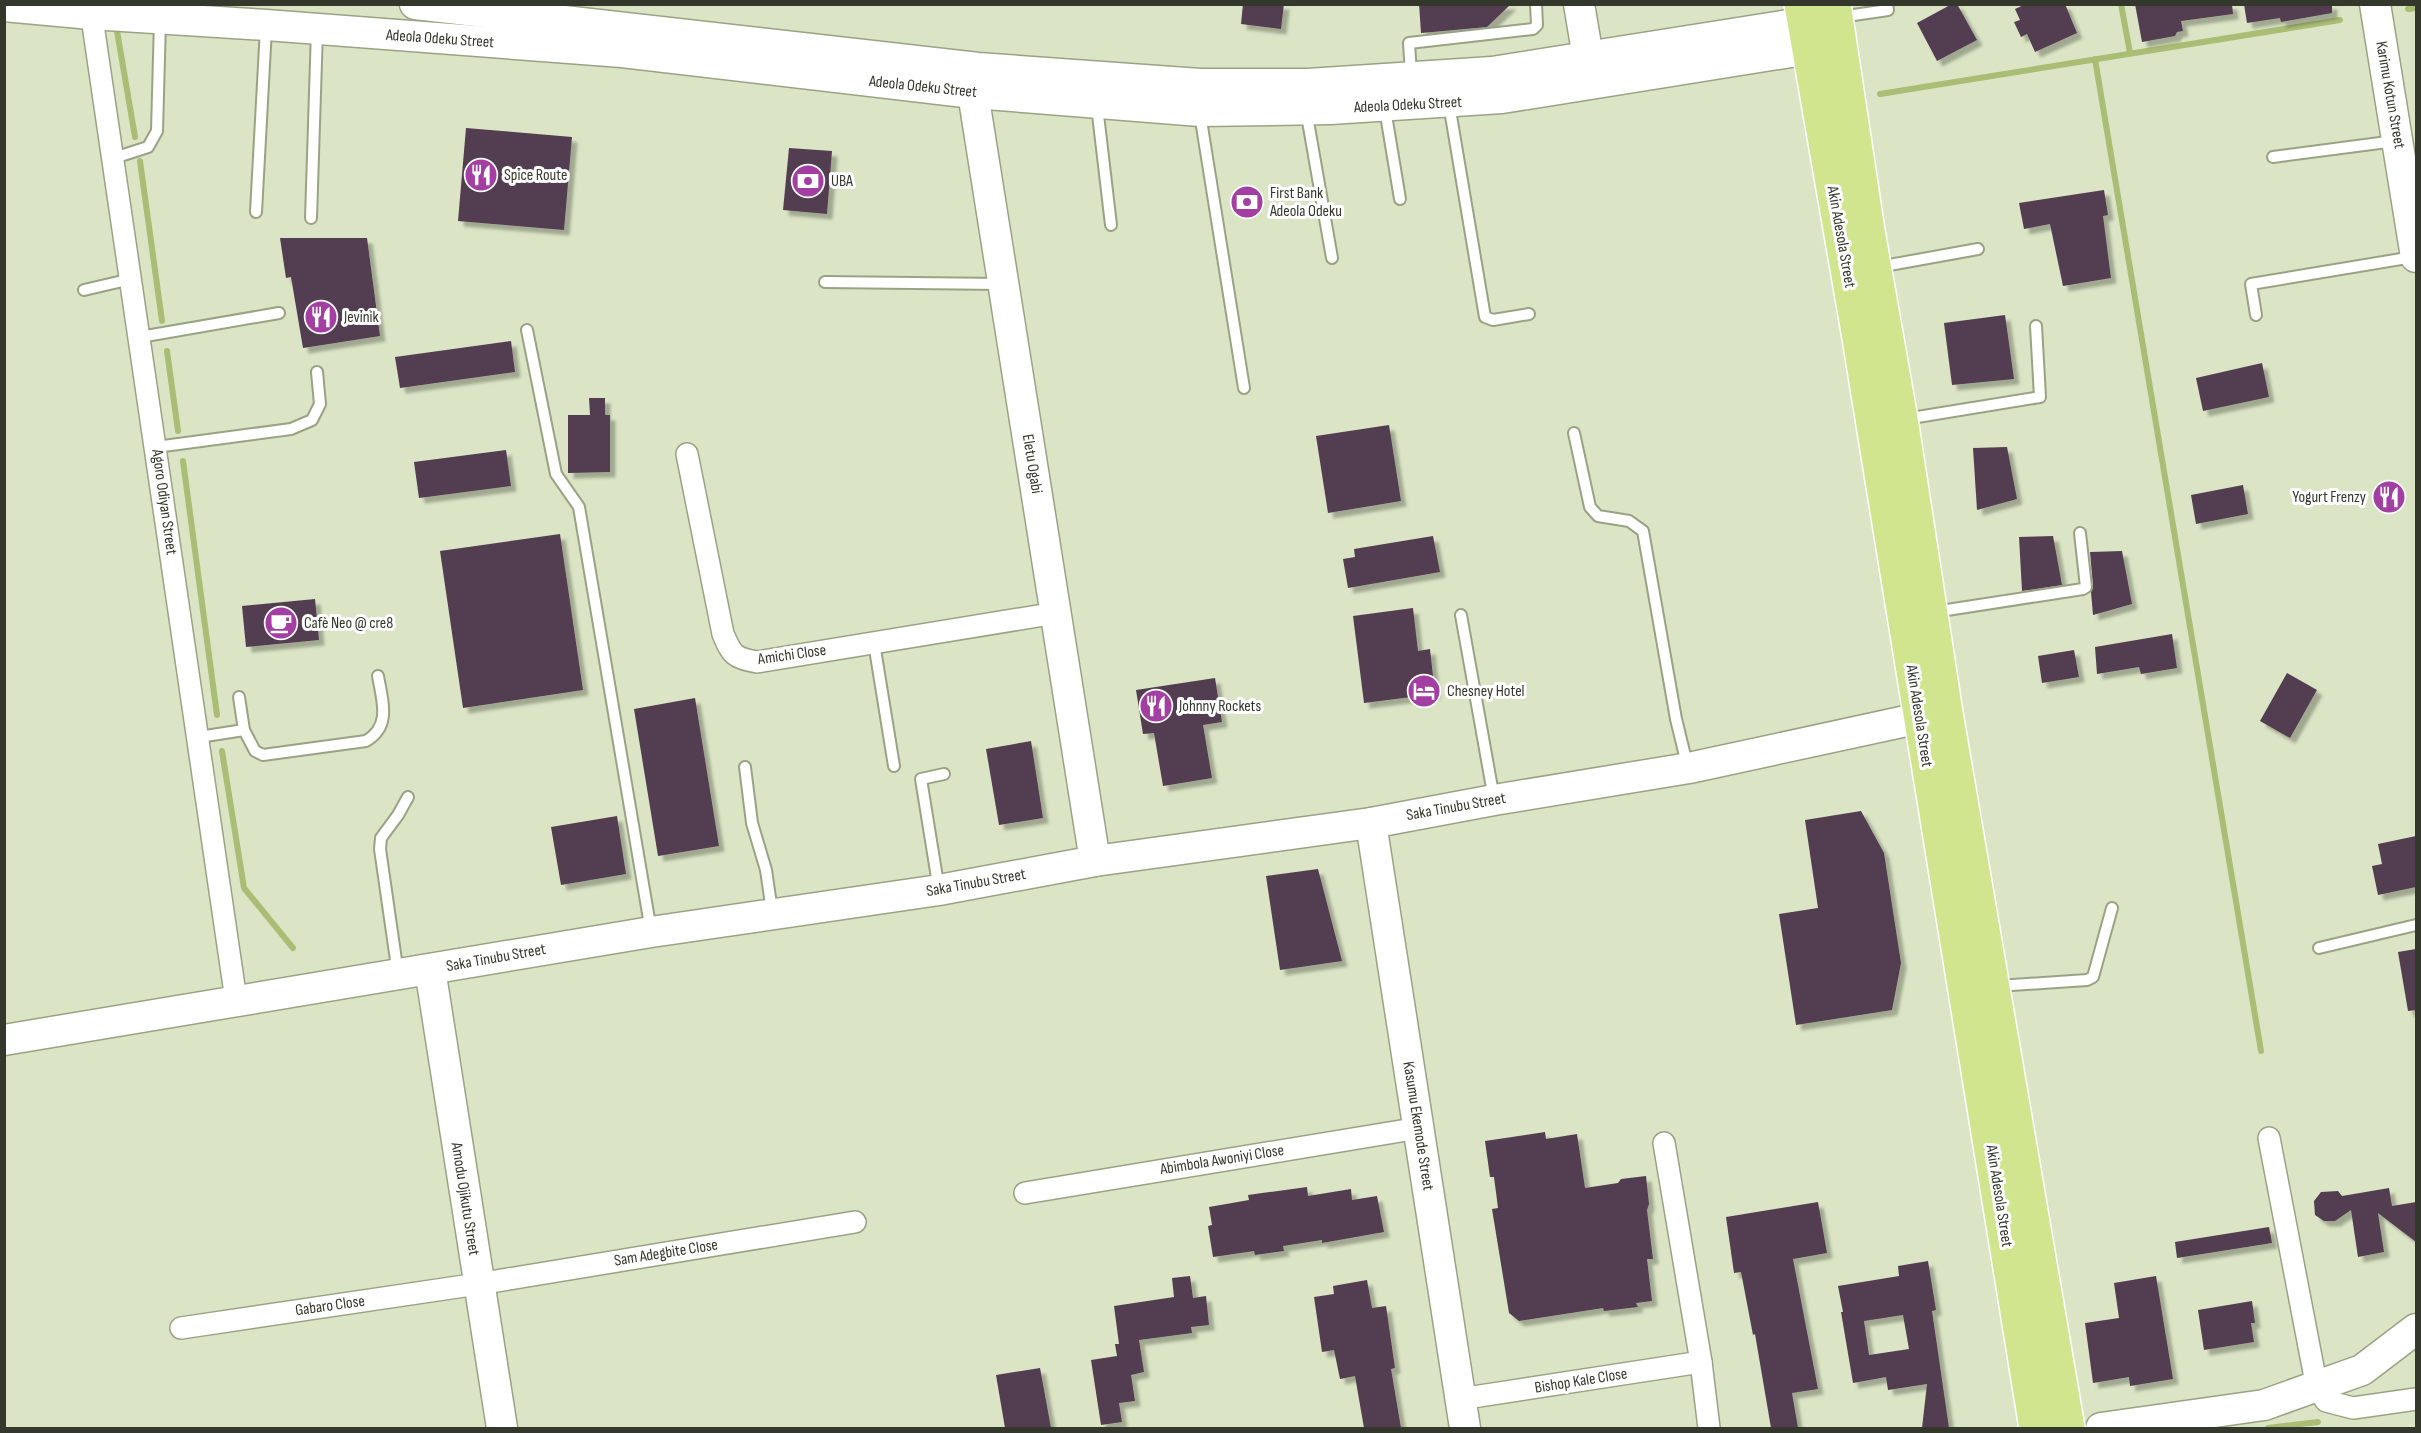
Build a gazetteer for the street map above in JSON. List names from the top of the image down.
{
  "streets": {
    "main road": ["Akin Adesola Street"],
    "street": [
      "Adeola Odeku Street",
      "Karimu Kotun Street",
      "Eletu Ogabi",
      "Agoro Odiyan Street",
      "Amichi Close",
      "Saka Tinubu Street",
      "Kasumu Ekemode Street",
      "Abimbola Awoniyi Close",
      "Amodu Ojikutu Street",
      "Sam Adegbite Close",
      "Gabaro Close",
      "Bishop Kale Close"
    ]
  },
  "crossings": [
    ["Adeola Odeku Street", "Akin Adesola Street"],
    ["Adeola Odeku Street", "Eletu Ogabi"],
    ["Adeola Odeku Street", "Agoro Odiyan Street"],
    ["Akin Adesola Street", "Saka Tinubu Street"],
    ["Eletu Ogabi", "Amichi Close"],
    ["Eletu Ogabi", "Saka Tinubu Street"],
    ["Agoro Odiyan Street", "Saka Tinubu Street"],
    ["Saka Tinubu Street", "Kasumu Ekemode Street"],
    ["Saka Tinubu Street", "Amodu Ojikutu Street"],
    ["Kasumu Ekemode Street", "Abimbola Awoniyi Close"],
    ["Kasumu Ekemode Street", "Bishop Kale Close"],
    ["Amodu Ojikutu Street", "Sam Adegbite Close"],
    ["Amodu Ojikutu Street", "Gabaro Close"],
    ["Sam Adegbite Close", "Gabaro Close"]
  ],
  "places": {
    "restaurant": [
      "Spice Route",
      "Jevinik",
      "Yogurt Frenzy",
      "Johnny Rockets"
    ],
    "bank": ["UBA", "First Bank Adeola Odeku"],
    "cafe": ["Cafè Neo @ cre8"],
    "hotel": ["Chesney Hotel"]
  }
}
